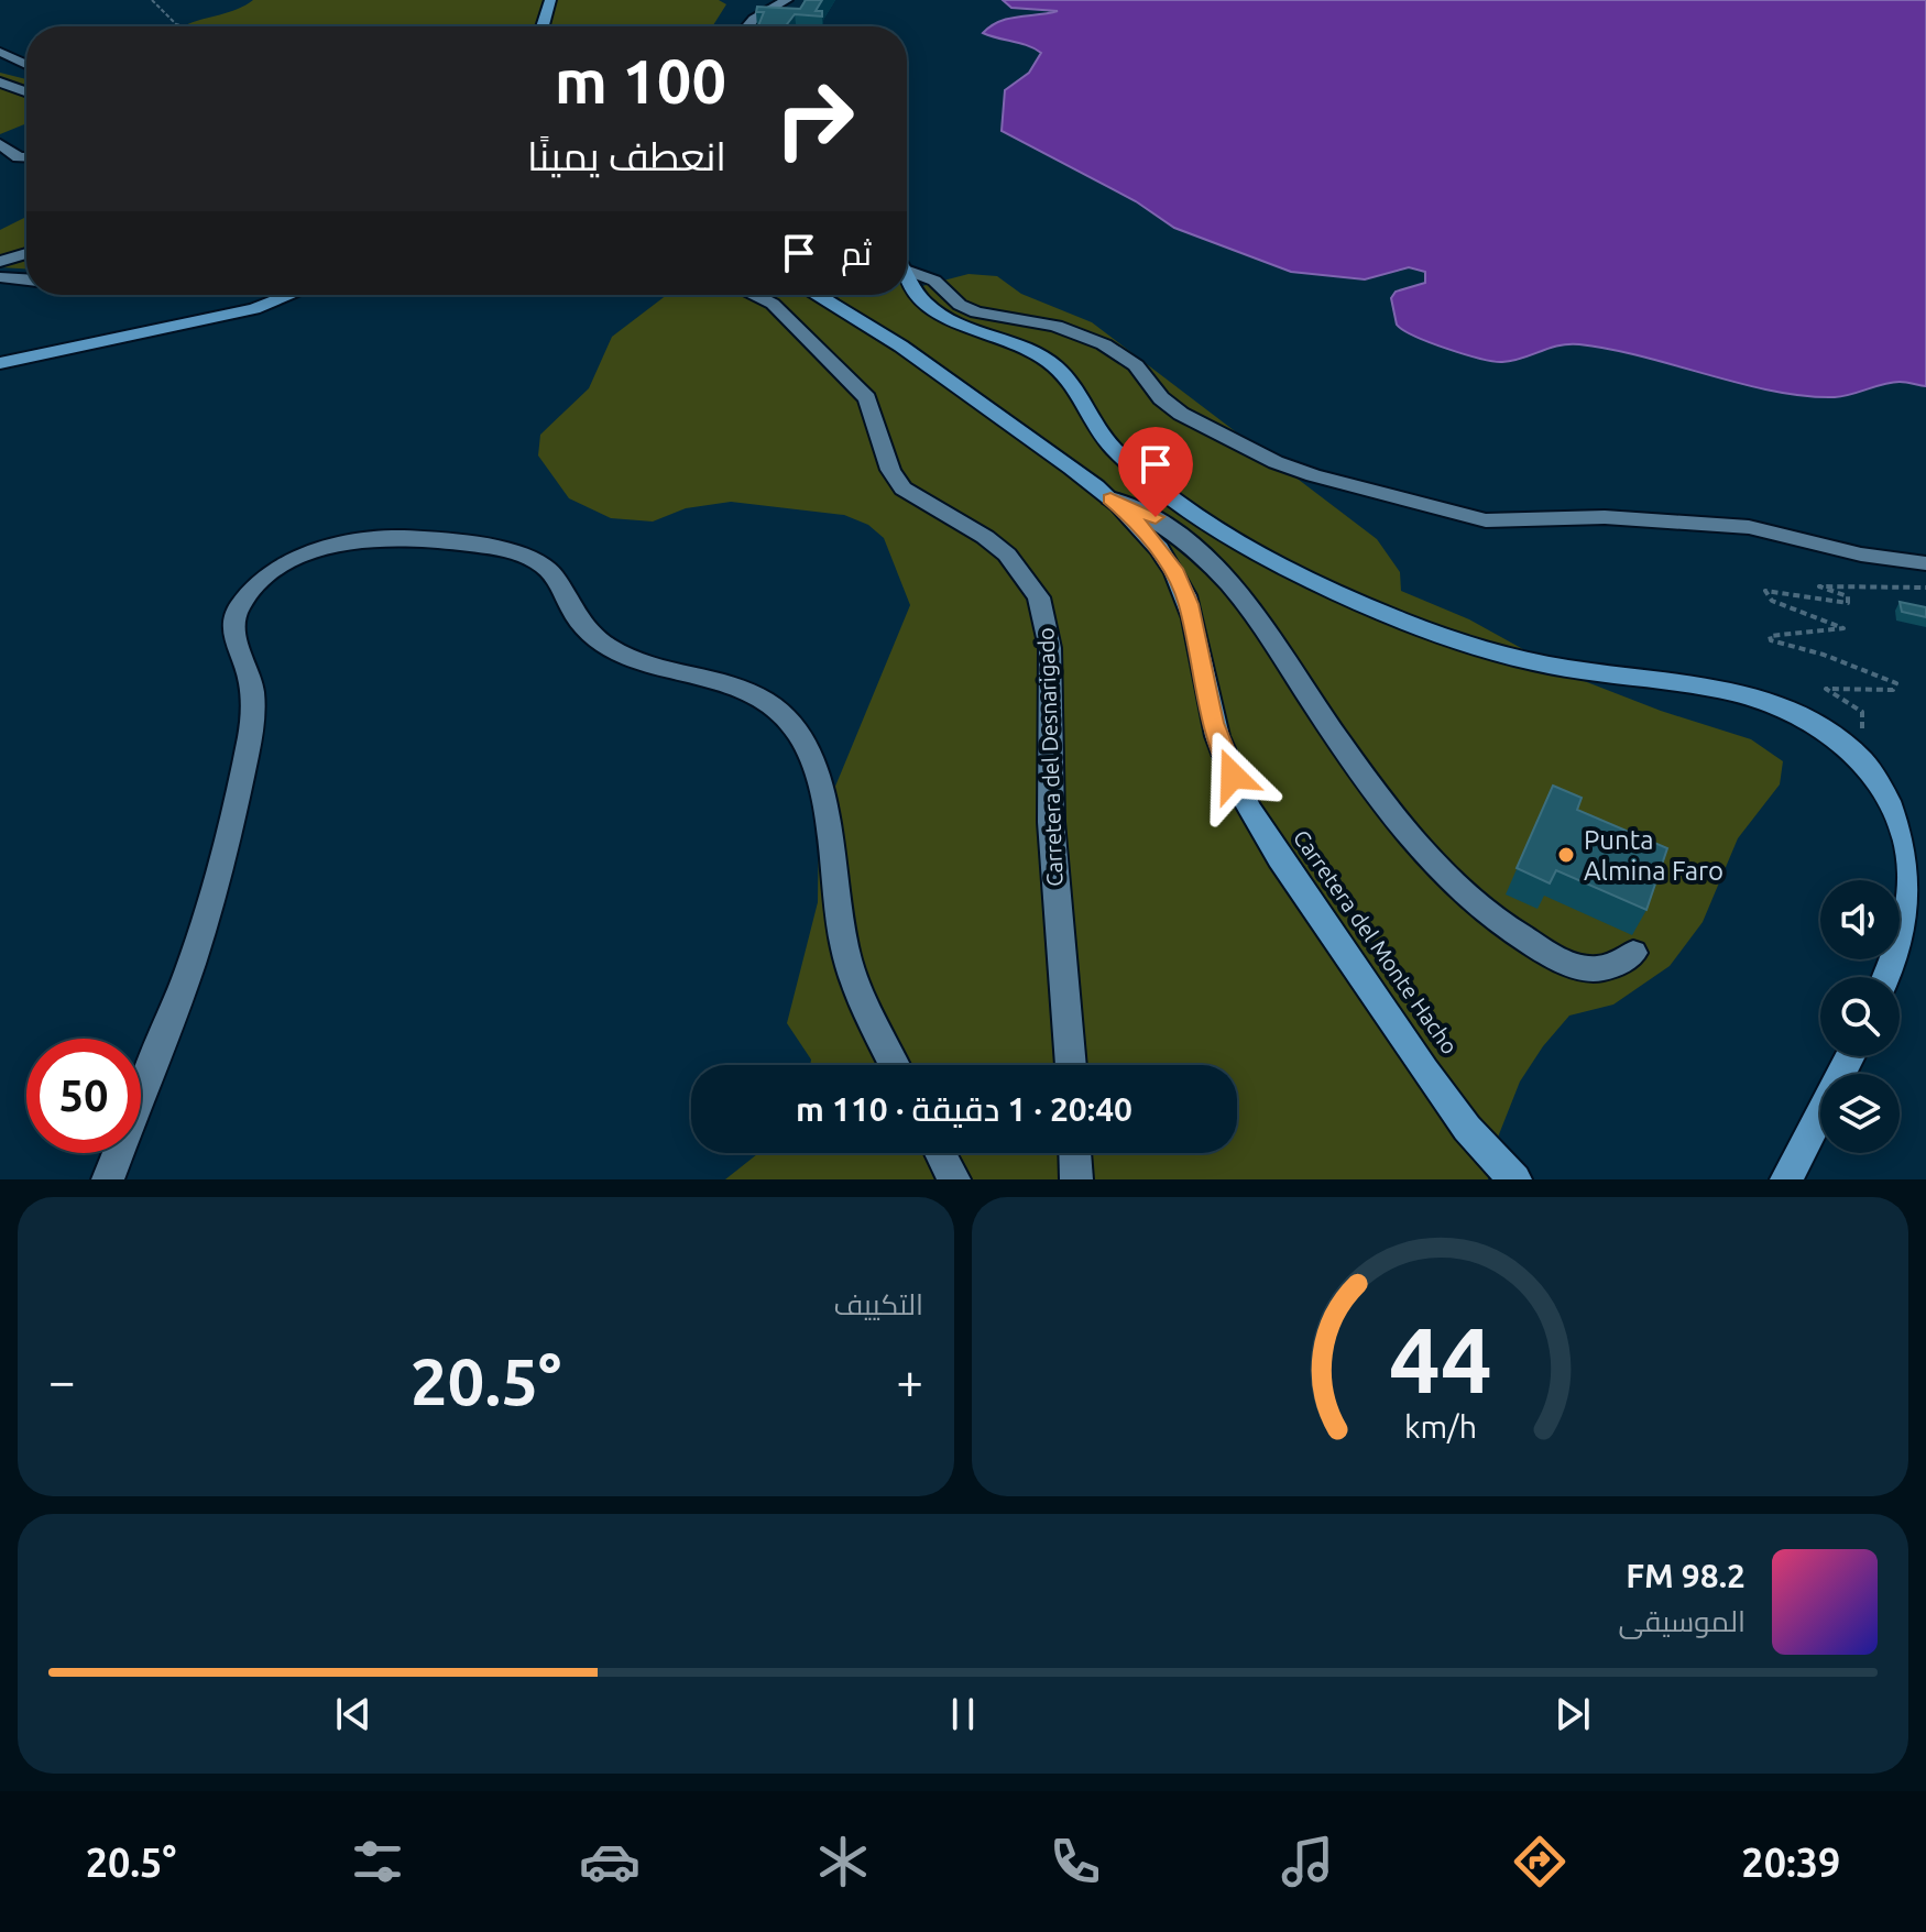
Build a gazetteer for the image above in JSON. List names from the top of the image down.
{
  "streets": {
    "main road": ["Carretera del Monte Hacho"],
    "street": ["Carretera del Desnarigado"]
  },
  "places": ["Punta Almina Faro"],
  "page": {
    "turn": ["100 m", "انعطف يمينًا"],
    "then": "ثم",
    "limit": "50",
    "trip": "20:40 · 1 دقيقة · 110 m",
    "tile": "التكييف",
    "heat": ["−", "20.5°", "+"],
    "song": ["98.2 FM", "الموسيقى"],
    "tabs": ["20:39", "20.5°"],
    "gauge": ["44", "km/h"]
  }
}
